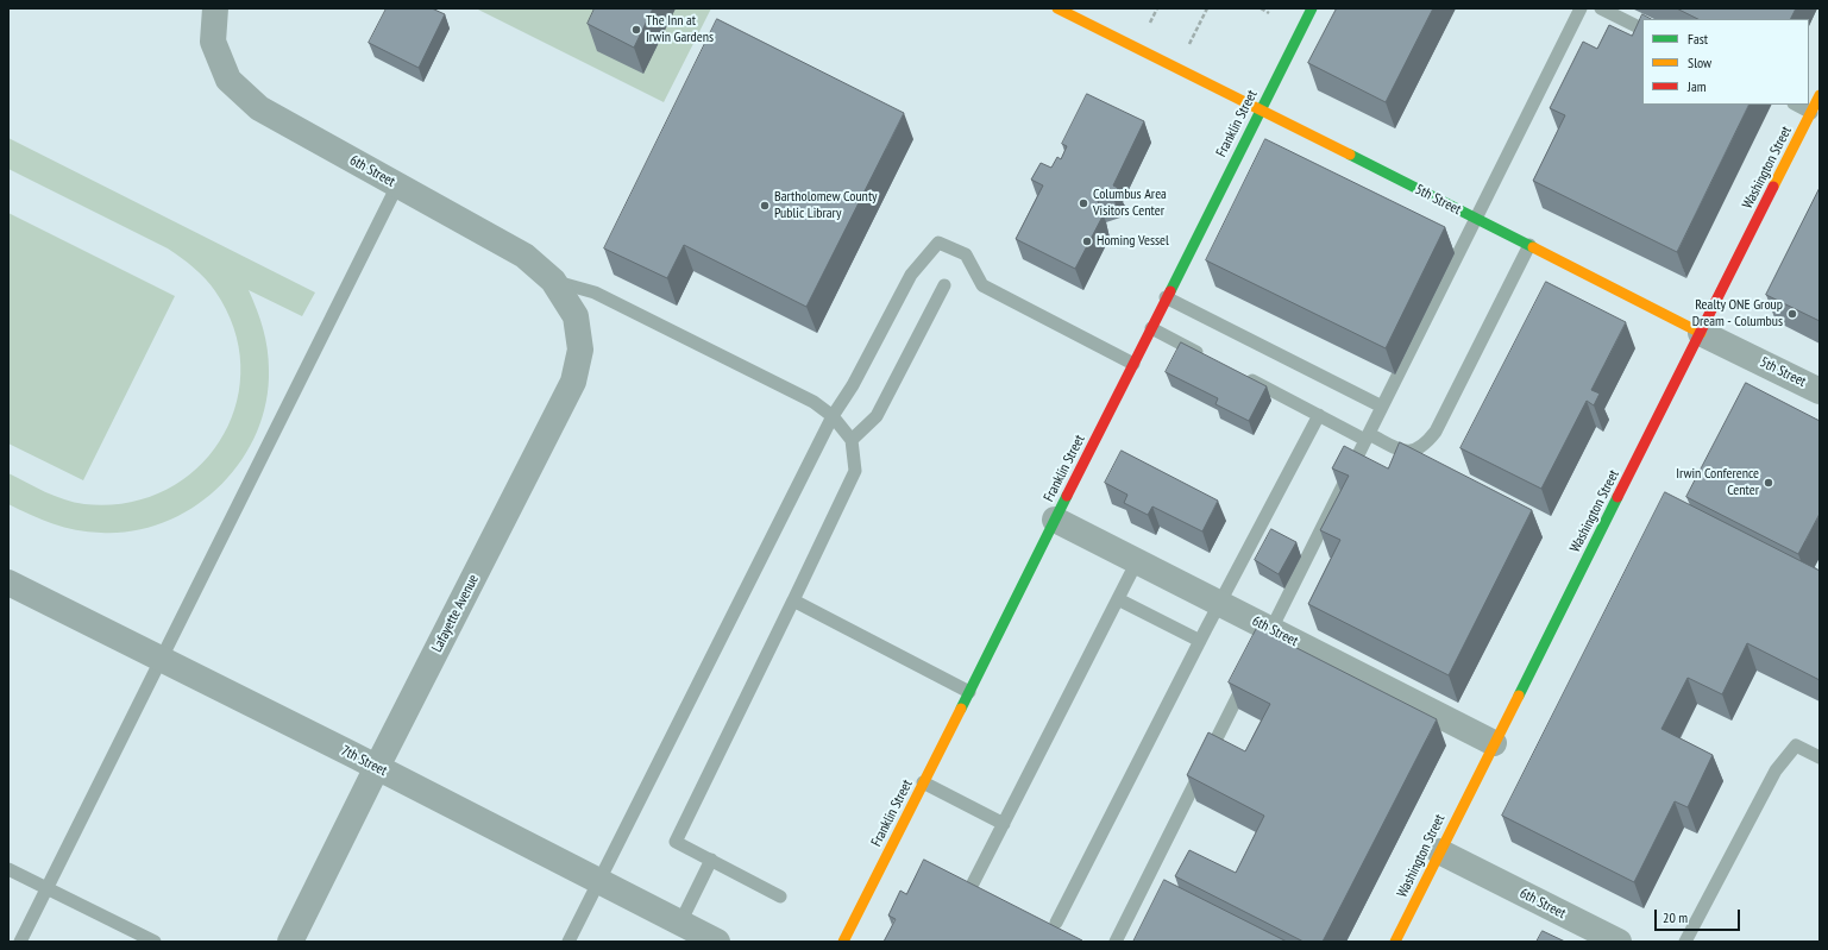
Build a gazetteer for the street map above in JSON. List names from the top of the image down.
{
  "streets": {
    "street": [
      "Franklin Street",
      "Washington Street",
      "6th Street",
      "5th Street",
      "Lafayette Avenue",
      "7th Street"
    ]
  },
  "crossings": [
    ["Franklin Street", "6th Street"],
    ["Franklin Street", "5th Street"],
    ["Washington Street", "6th Street"],
    ["Washington Street", "5th Street"],
    ["6th Street", "Lafayette Avenue"],
    ["Lafayette Avenue", "7th Street"]
  ],
  "places": [
    "The Inn at Irwin Gardens",
    "Columbus Area Visitors Center",
    "Bartholomew County Public Library",
    "Homing Vessel",
    "Realty ONE Group Dream - Columbus",
    "Irwin Conference Center"
  ],
  "legend": ["Fast", "Slow", "Jam"],
  "scale_bar": "20 m"
}
